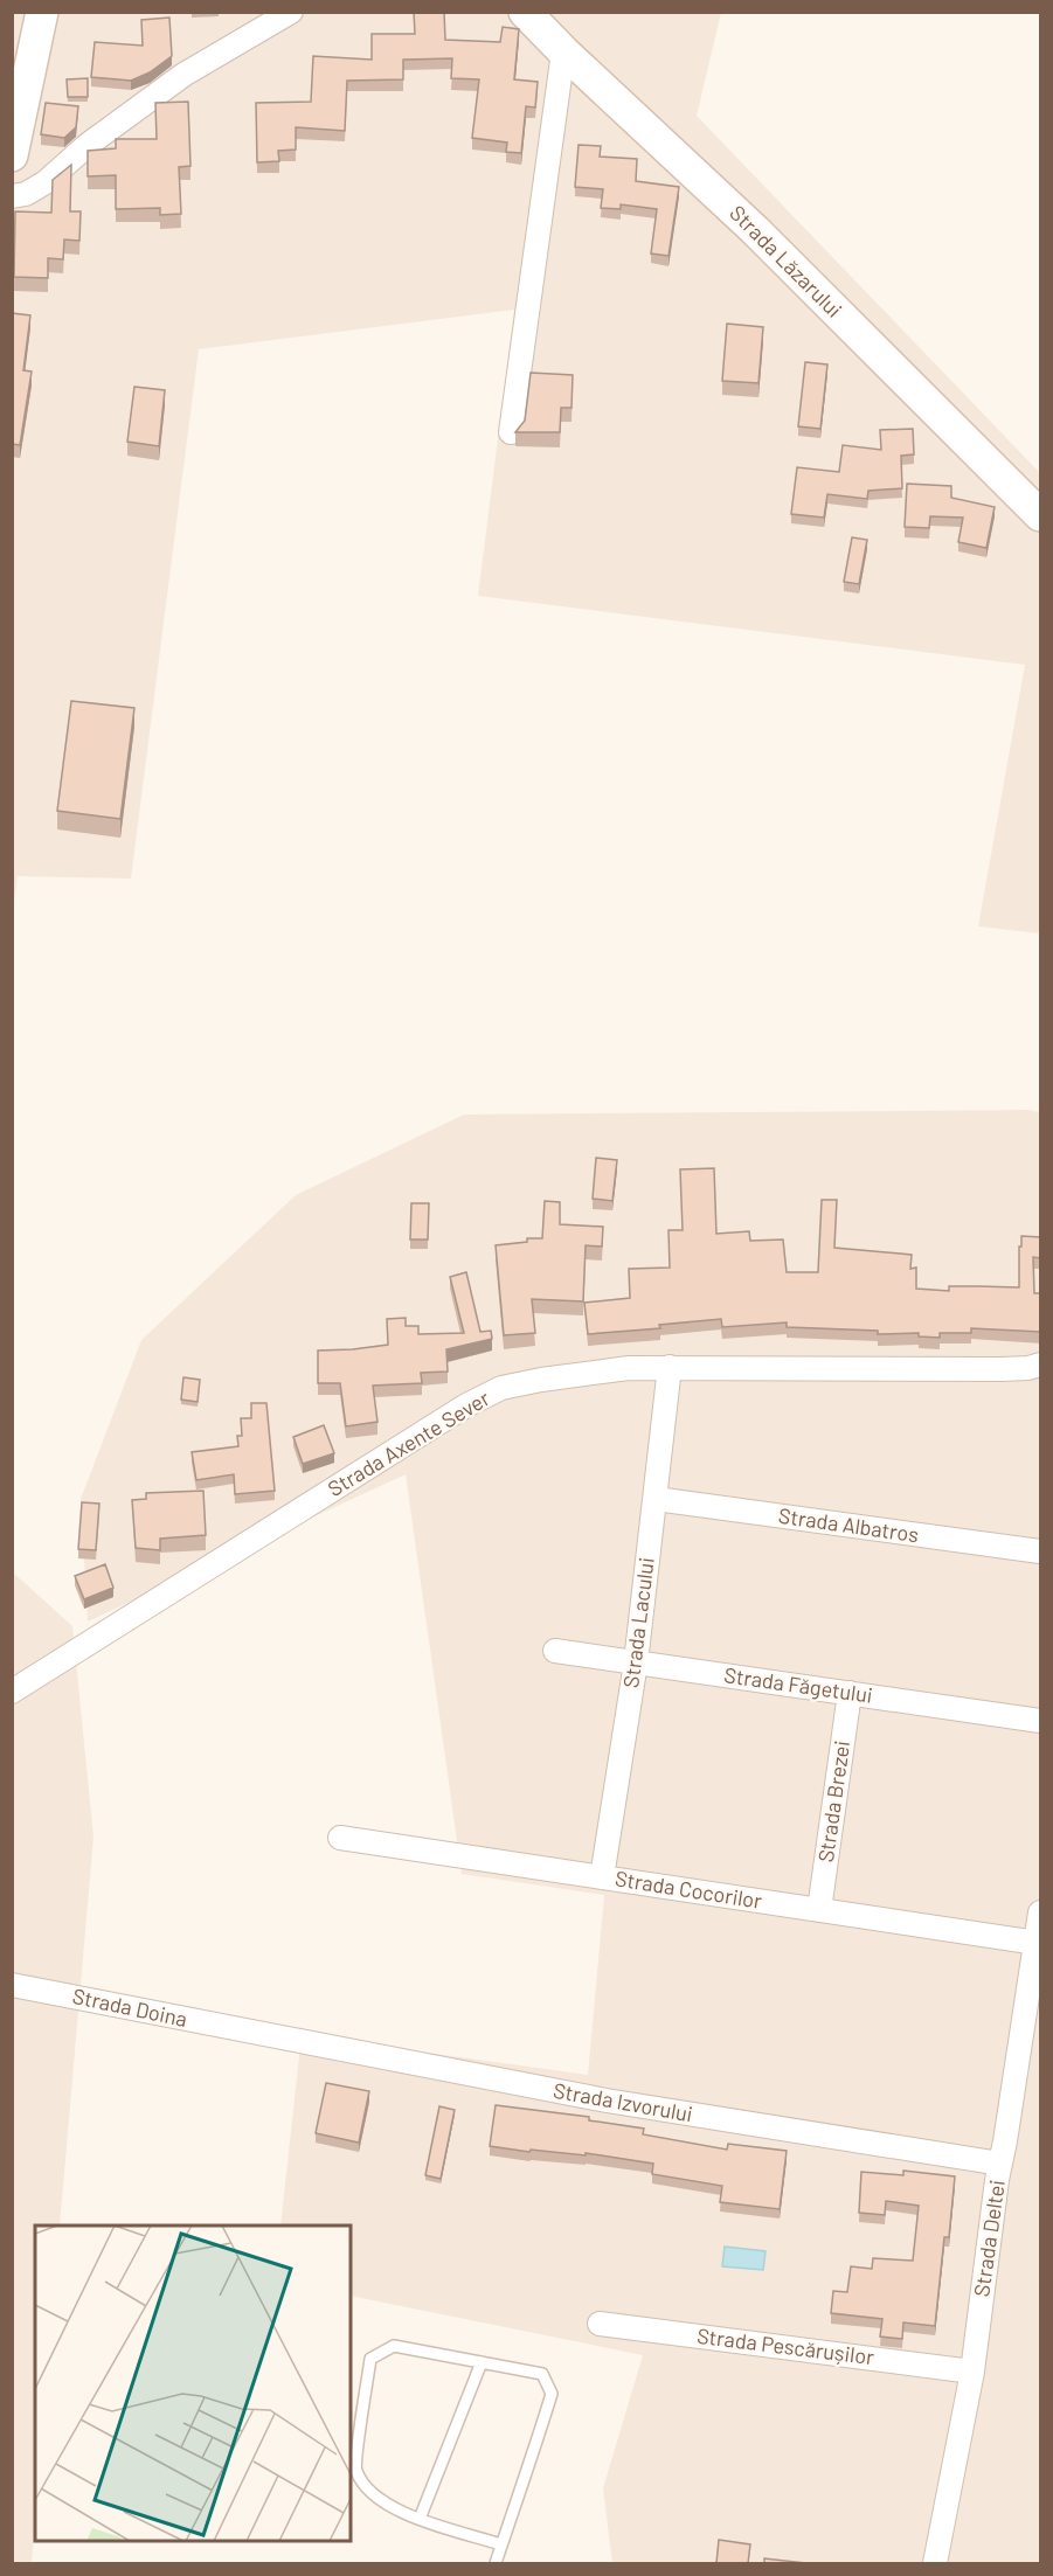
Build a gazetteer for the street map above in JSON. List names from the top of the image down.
{
  "streets": {
    "street": [
      "Strada Lăzarului",
      "Strada Axente Sever",
      "Strada Albatros",
      "Strada Lacului",
      "Strada Făgetului",
      "Strada Brezei",
      "Strada Cocorilor",
      "Strada Doina",
      "Strada Izvorului",
      "Strada Deltei",
      "Strada Pescărușilor"
    ]
  },
  "crossings": [
    ["Strada Axente Sever", "Strada Lacului"],
    ["Strada Albatros", "Strada Lacului"],
    ["Strada Lacului", "Strada Făgetului"],
    ["Strada Lacului", "Strada Cocorilor"],
    ["Strada Făgetului", "Strada Brezei"],
    ["Strada Brezei", "Strada Cocorilor"],
    ["Strada Cocorilor", "Strada Deltei"],
    ["Strada Doina", "Strada Izvorului"],
    ["Strada Izvorului", "Strada Deltei"],
    ["Strada Deltei", "Strada Pescărușilor"]
  ]
}
